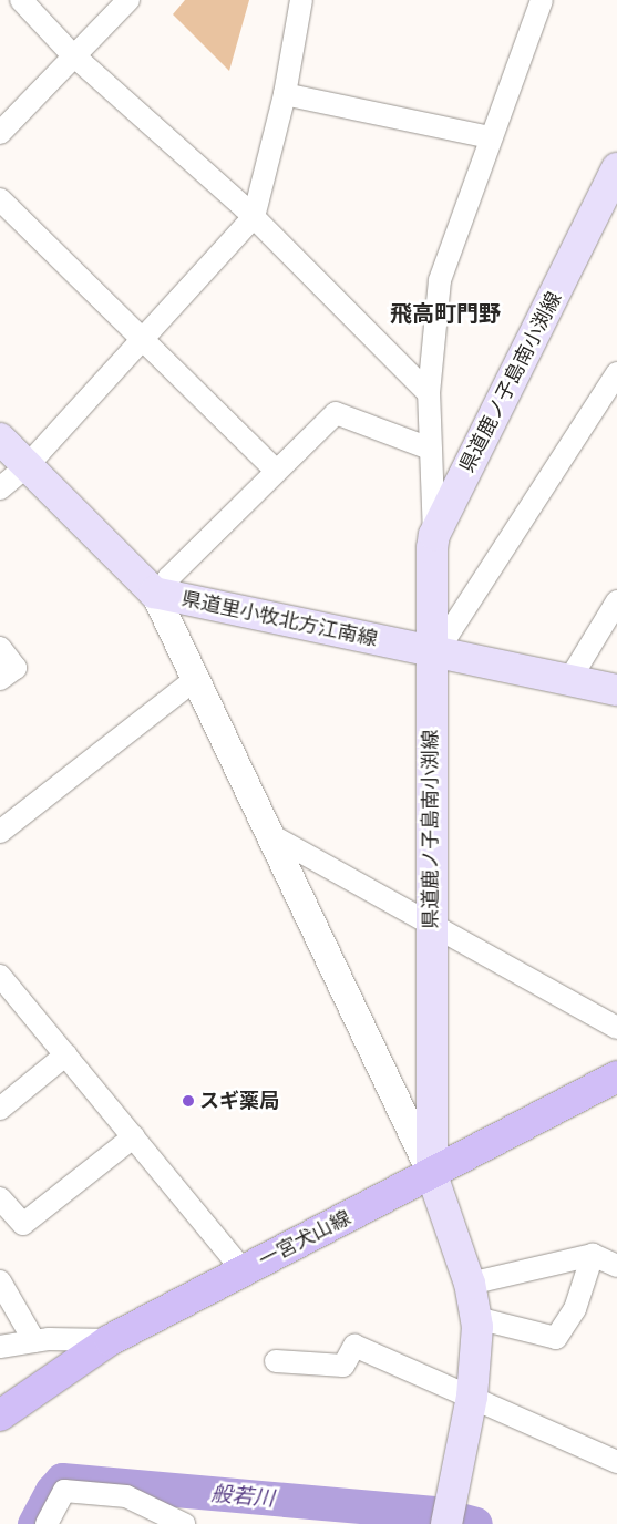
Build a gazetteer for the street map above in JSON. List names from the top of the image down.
{
  "streets": {
    "main road": ["県道鹿ノ子島南小渕線", "県道里小牧北方江南線", "一宮犬山線"]
  },
  "crossings": [
    ["県道鹿ノ子島南小渕線", "県道里小牧北方江南線"],
    ["県道鹿ノ子島南小渕線", "一宮犬山線"]
  ],
  "districts": ["飛高町門野"],
  "water": ["般若川"],
  "places": ["スギ薬局"]
}
